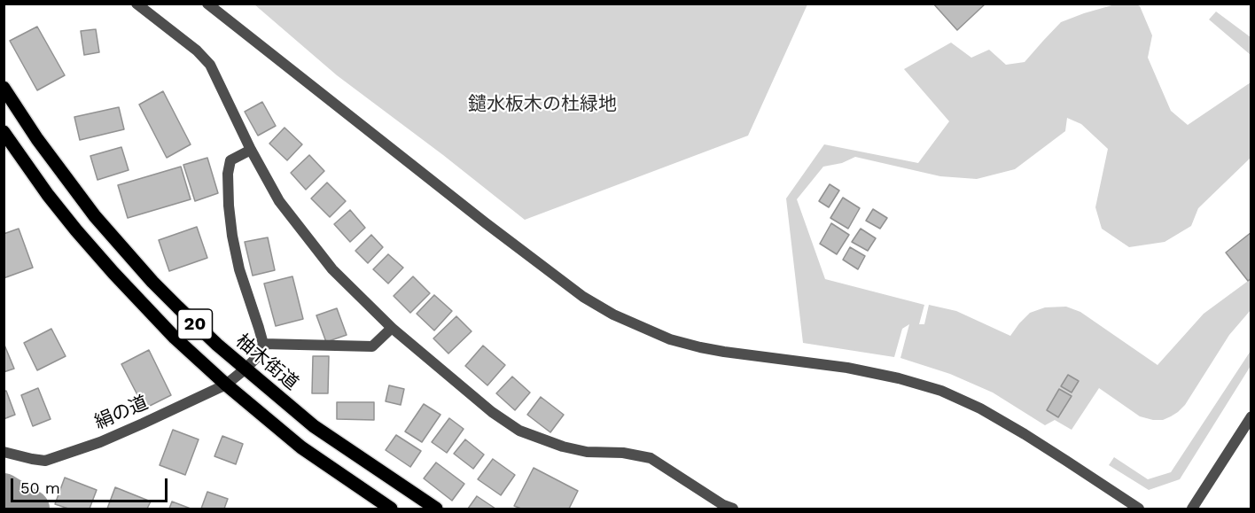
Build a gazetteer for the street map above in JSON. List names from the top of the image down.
{
  "streets": {
    "main road": ["20", "柚木街道"],
    "street": ["絹の道"]
  },
  "crossings": [
    ["20", "絹の道"],
    ["柚木街道", "絹の道"]
  ],
  "parks": ["鑓水板木の杜緑地"],
  "scale_bar": "50 m"
}
